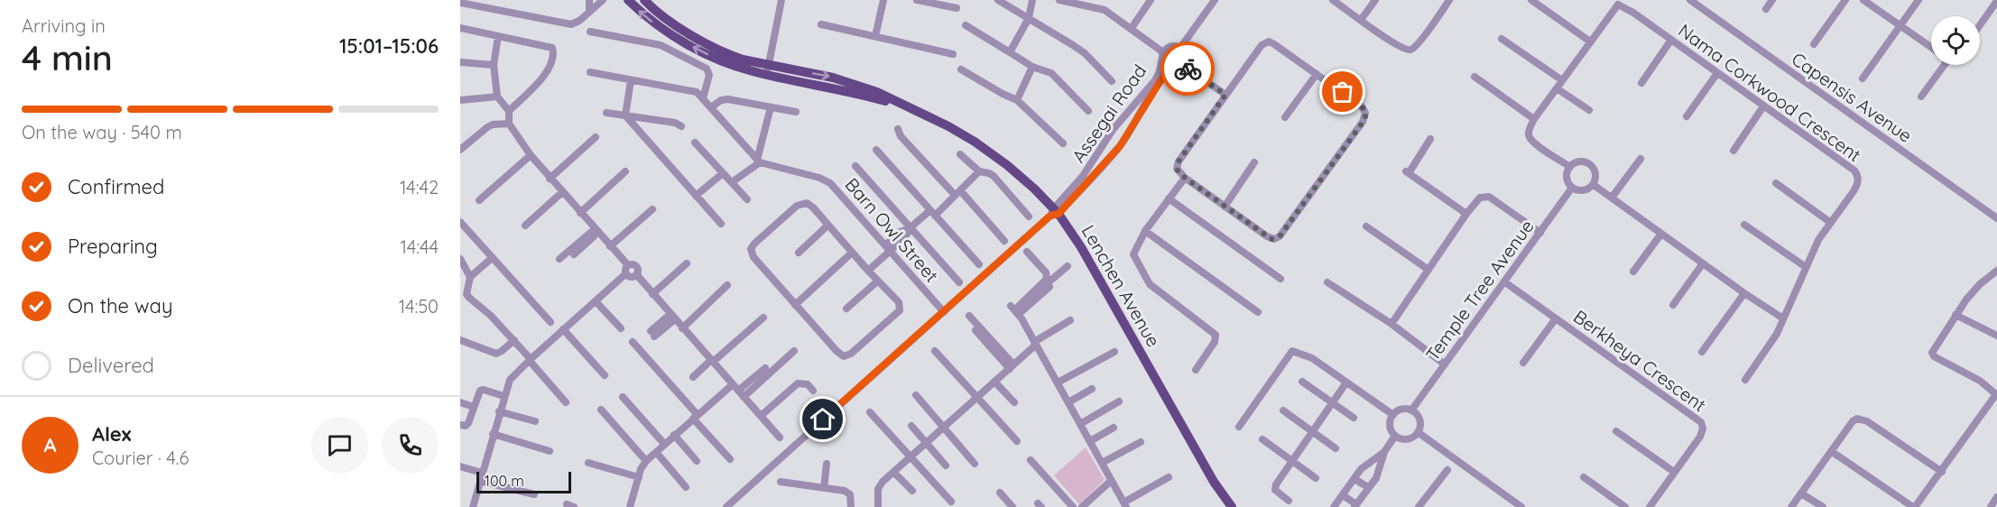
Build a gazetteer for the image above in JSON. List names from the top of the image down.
{
  "streets": {
    "main road": ["Lenchen Avenue"],
    "street": [
      "Nama Corkwood Crescent",
      "Capensis Avenue",
      "Assegai Road",
      "Barn Owl Street",
      "Temple Tree Avenue",
      "Berkheya Crescent"
    ]
  },
  "crossings": [
    ["Assegai Road", "Lenchen Avenue"],
    ["Temple Tree Avenue", "Berkheya Crescent"]
  ],
  "scale_bar": "100 m",
  "page": {
    "heading": ["4 min", "Arriving in", "15:01–15:06"],
    "panel": ["Alex", "Courier · 4.6"],
    "bar": "On the way · 540 m",
    "list": [
      ["Confirmed", "14:42"],
      ["Preparing", "14:44"],
      ["On the way", "14:50"],
      "Delivered"
    ],
    "round": "A",
    "scale": "100 m"
  }
}
